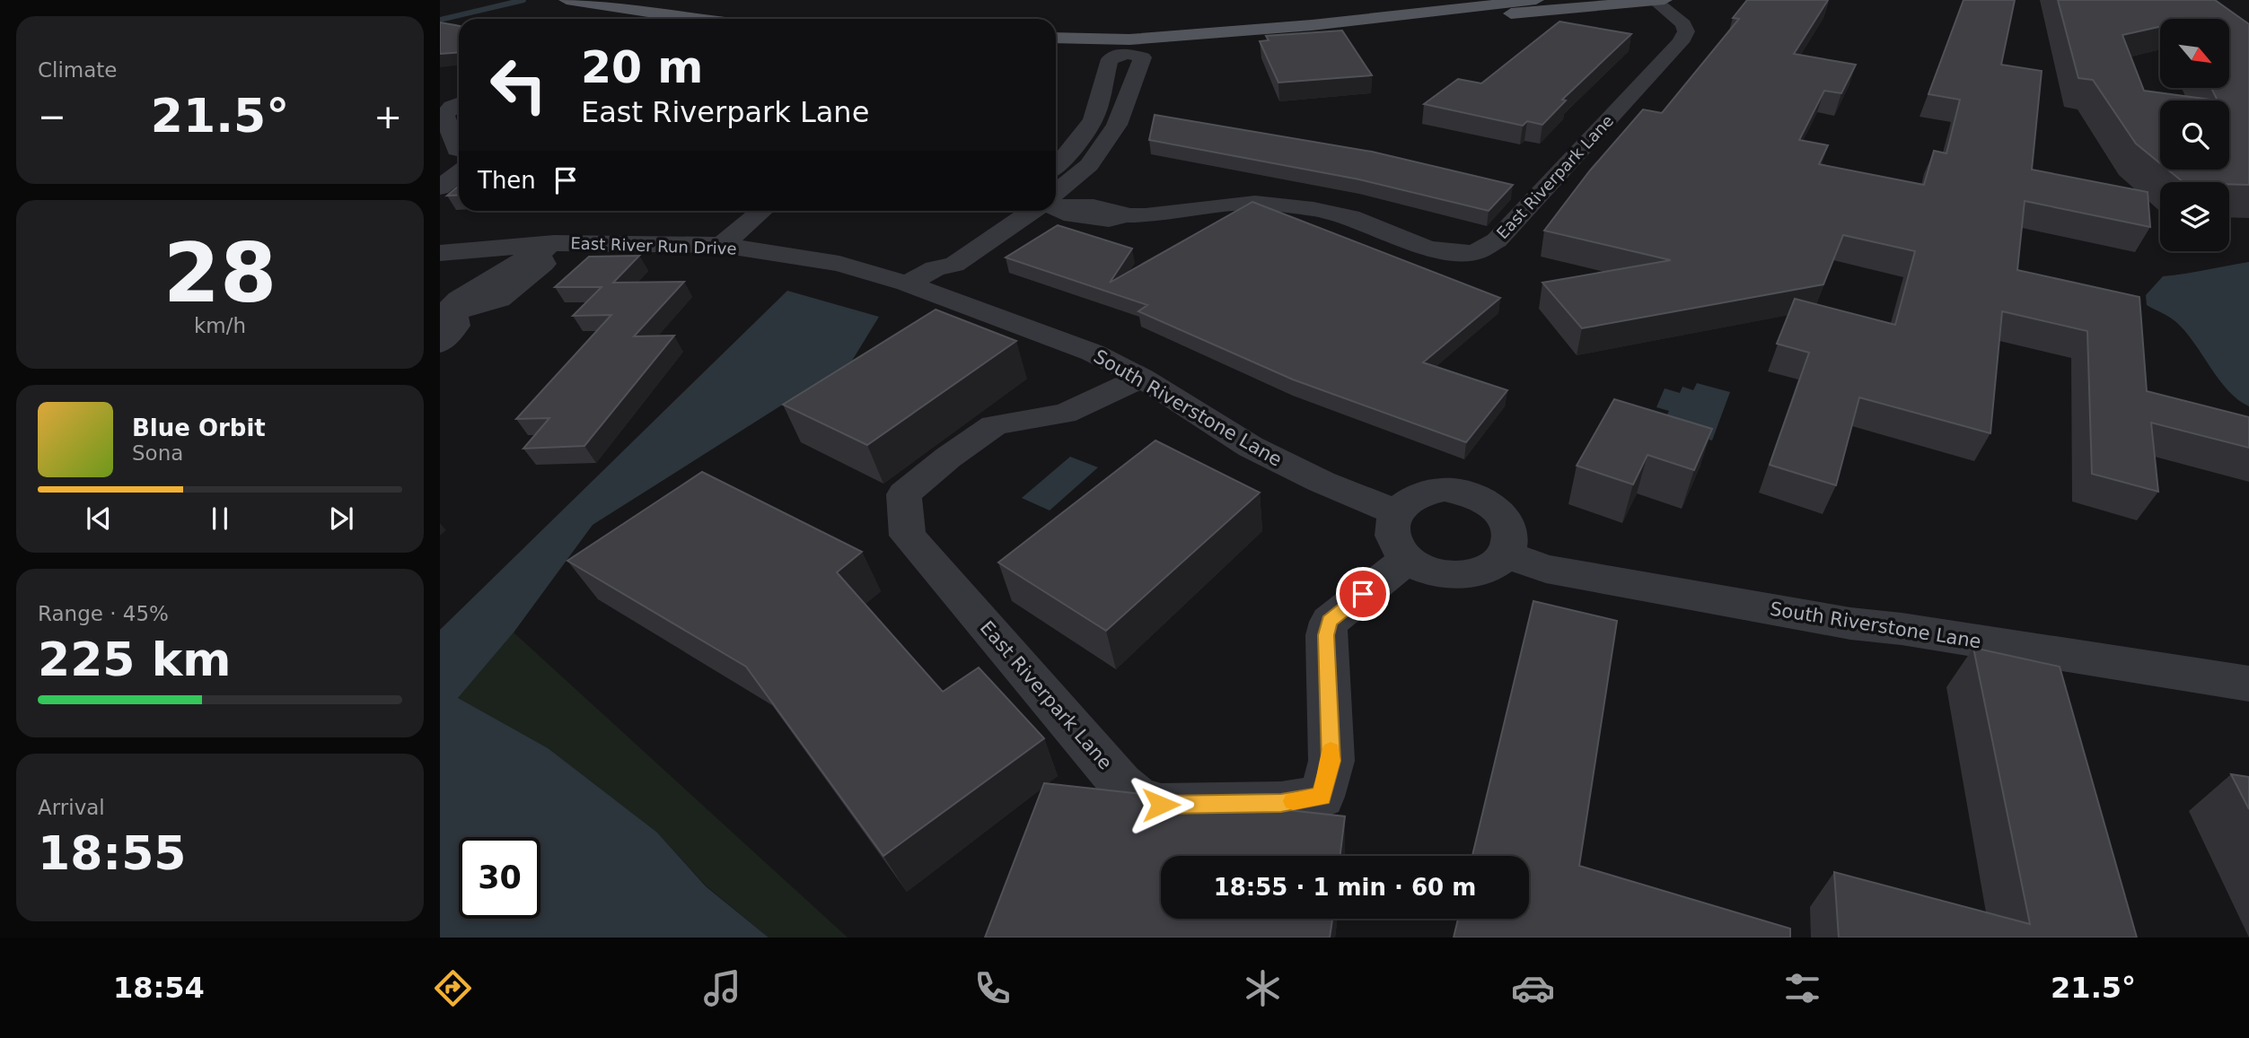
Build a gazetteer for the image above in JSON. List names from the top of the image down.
{
  "streets": {
    "street": ["East Riverpark Lane", "East River Run Drive", "South Riverstone Lane"]
  },
  "crossings": [
    ["East Riverpark Lane", "South Riverstone Lane"],
    ["East River Run Drive", "South Riverstone Lane"]
  ],
  "north": "bottom right",
  "page": {
    "tile": [
      "Climate",
      ["28", "km/h"],
      ["Range · 45%", "225 km"],
      ["Arrival", "18:55"]
    ],
    "turn": ["20 m", "East Riverpark Lane"],
    "heat": ["−", "21.5°", "+"],
    "then": "Then",
    "song": ["Blue Orbit", "Sona"],
    "limit": "30",
    "trip": "18:55 · 1 min · 60 m",
    "tabs": ["18:54", "21.5°"]
  }
}
